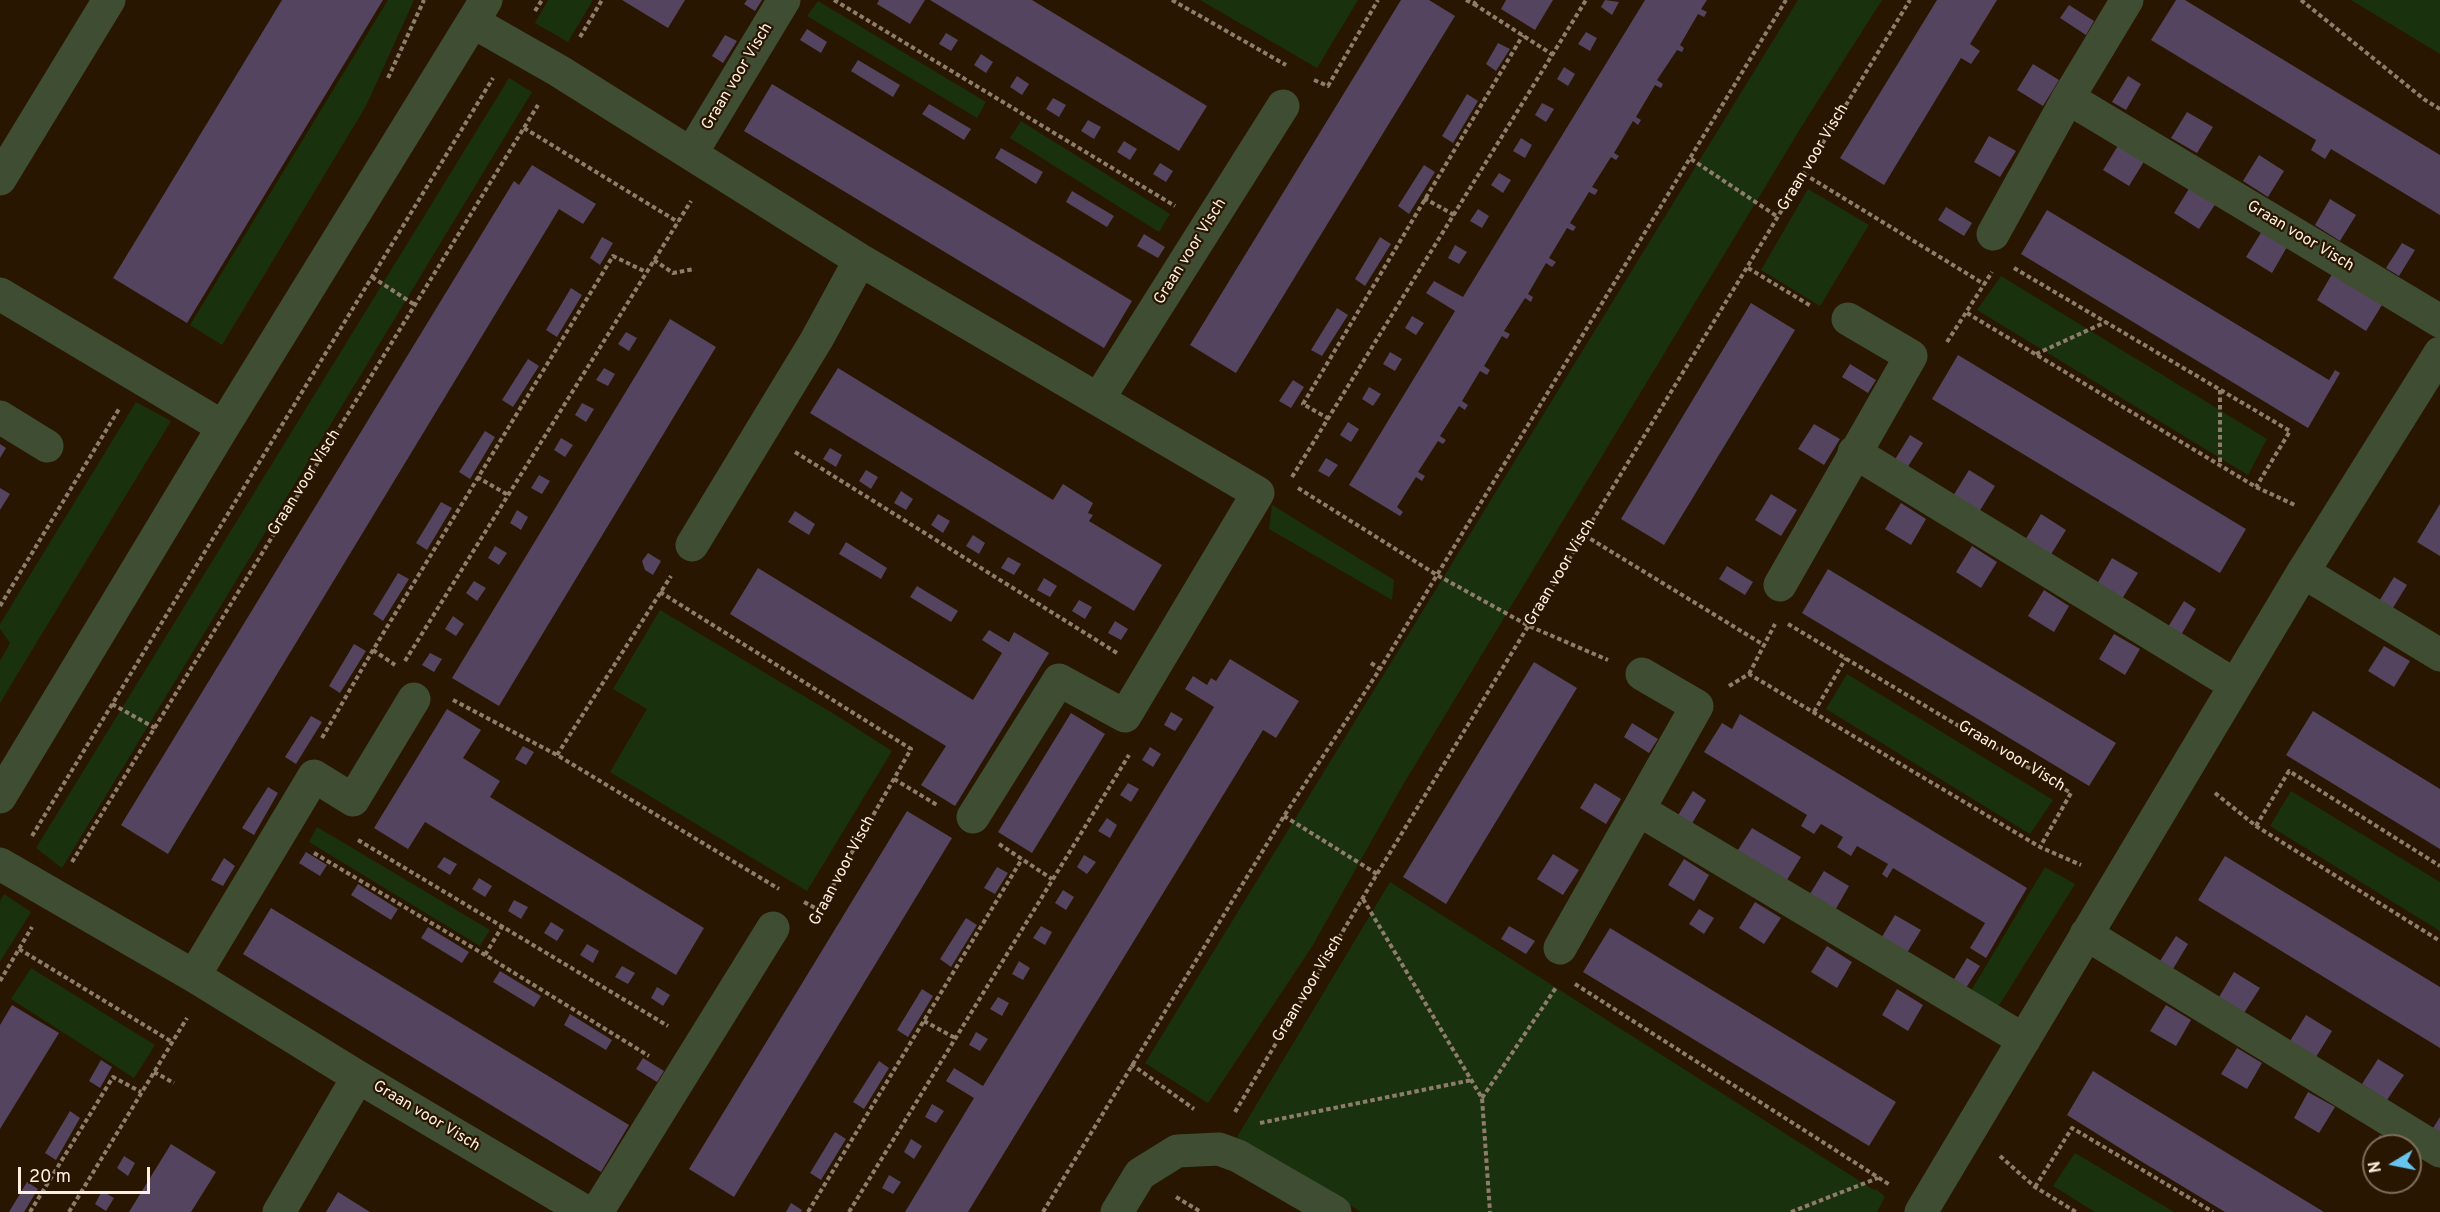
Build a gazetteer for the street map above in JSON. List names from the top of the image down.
{
  "streets": {
    "street": ["Graan voor Visch"]
  },
  "scale_bar": "20 m",
  "north": "left"
}
